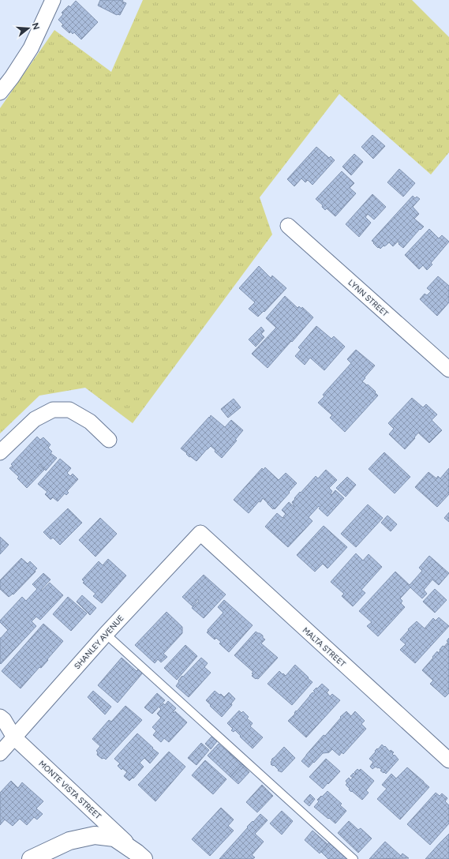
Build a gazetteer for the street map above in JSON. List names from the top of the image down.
{
  "streets": {
    "street": [
      "LYNN STREET",
      "SHANLEY AVENUE",
      "MALTA STREET",
      "MONTE VISTA STREET"
    ]
  },
  "crossings": [
    ["SHANLEY AVENUE", "MALTA STREET"],
    ["SHANLEY AVENUE", "MONTE VISTA STREET"]
  ],
  "north": "right"
}
